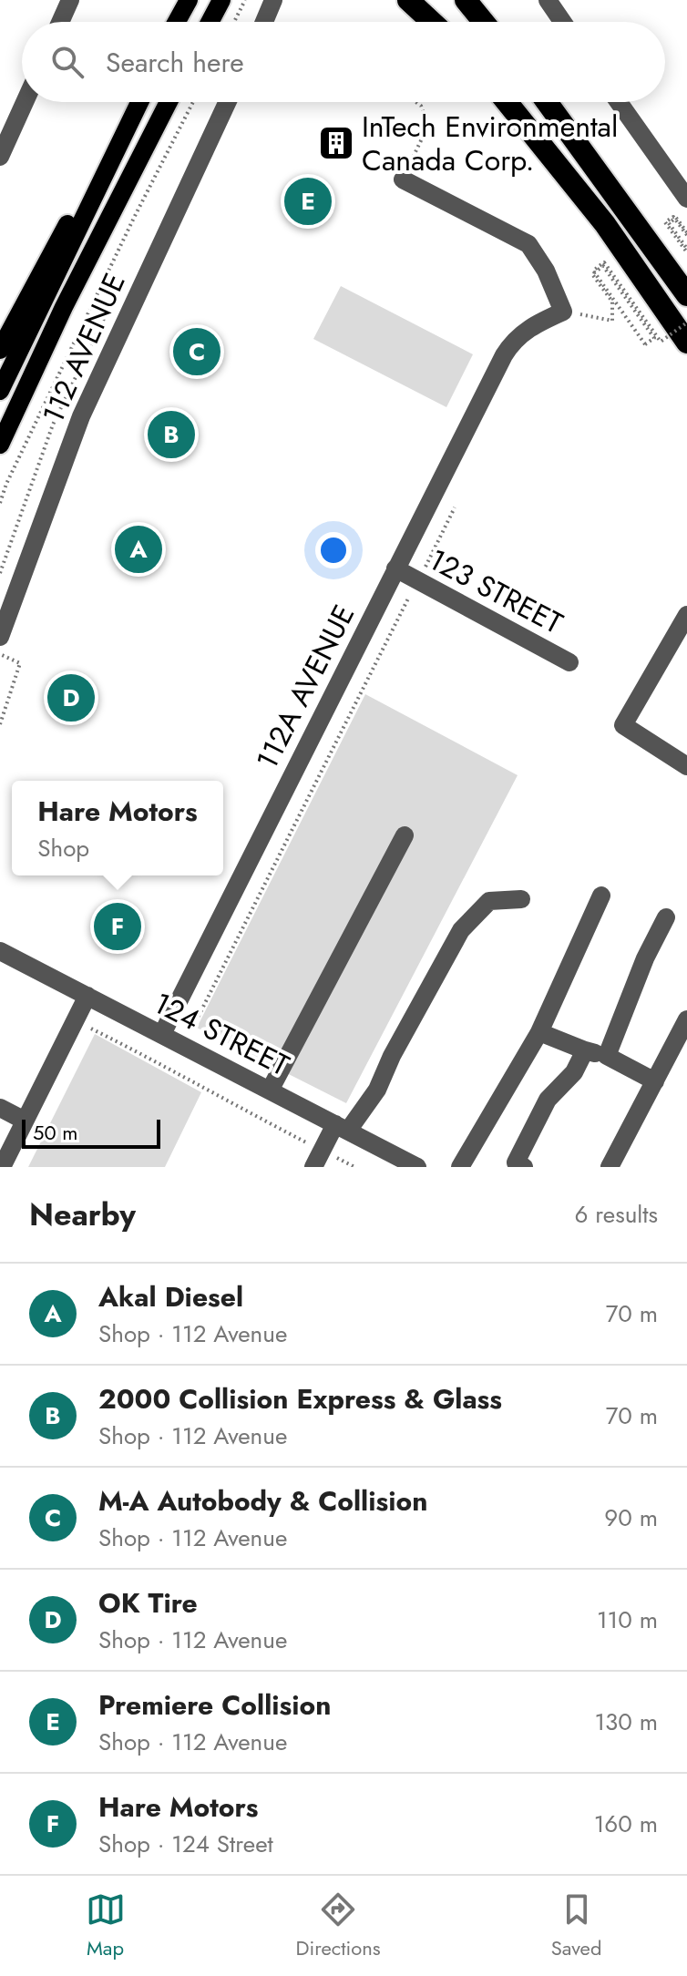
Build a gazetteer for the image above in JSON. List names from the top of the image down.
{
  "streets": {
    "street": [
      "112 AVENUE",
      "123 STREET",
      "112A AVENUE",
      "124 STREET"
    ]
  },
  "crossings": [
    ["123 STREET", "112A AVENUE"],
    ["112A AVENUE", "124 STREET"]
  ],
  "places": {
    "building": ["InTech Environmental Canada Corp."]
  },
  "scale_bar": "50 m",
  "page": {
    "search": "Search here",
    "pins": [
      "E",
      "C",
      "B",
      "A",
      "D",
      "F"
    ],
    "popup": ["Hare Motors", "Shop"],
    "scale": "50 m",
    "heading": ["Nearby", "6 results"],
    "list": [
      {
        "mark": "A",
        "name": "Akal Diesel",
        "note": "Shop · 112 Avenue",
        "value": "70 m"
      },
      {
        "mark": "B",
        "name": "2000 Collision Express & Glass",
        "note": "Shop · 112 Avenue",
        "value": "70 m"
      },
      {
        "mark": "C",
        "name": "M-A Autobody & Collision",
        "note": "Shop · 112 Avenue",
        "value": "90 m"
      },
      {
        "mark": "D",
        "name": "OK Tire",
        "note": "Shop · 112 Avenue",
        "value": "110 m"
      },
      {
        "mark": "E",
        "name": "Premiere Collision",
        "note": "Shop · 112 Avenue",
        "value": "130 m"
      },
      {
        "mark": "F",
        "name": "Hare Motors",
        "note": "Shop · 124 Street",
        "value": "160 m"
      }
    ],
    "nav": ["Map", "Directions", "Saved"]
  }
}
